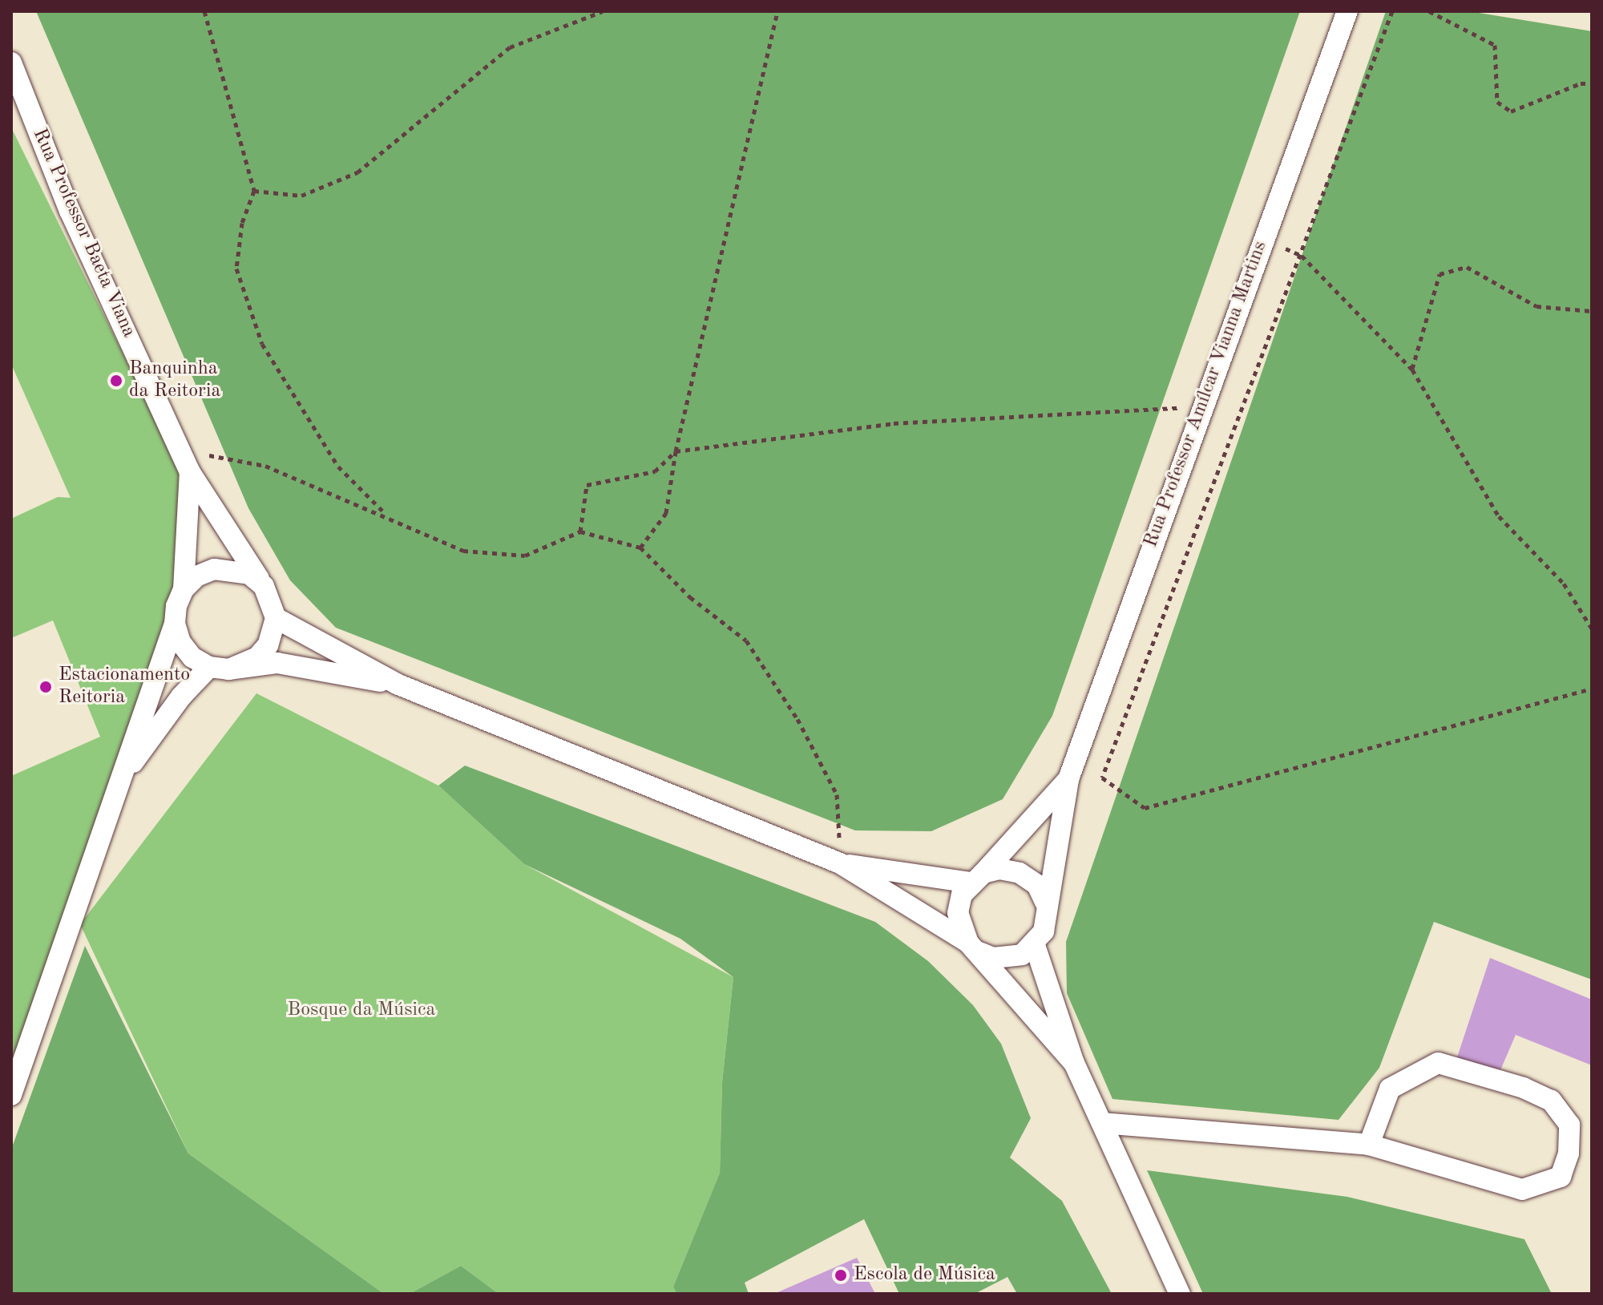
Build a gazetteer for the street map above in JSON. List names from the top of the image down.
{
  "streets": {
    "street": ["Rua Professor Baeta Viana", "Rua Professor Amílcar Vianna Martins"]
  },
  "parks": ["Bosque da Música"],
  "places": ["Banquinha da Reitoria", "Estacionamento Reitoria", "Escola de Música"]
}
